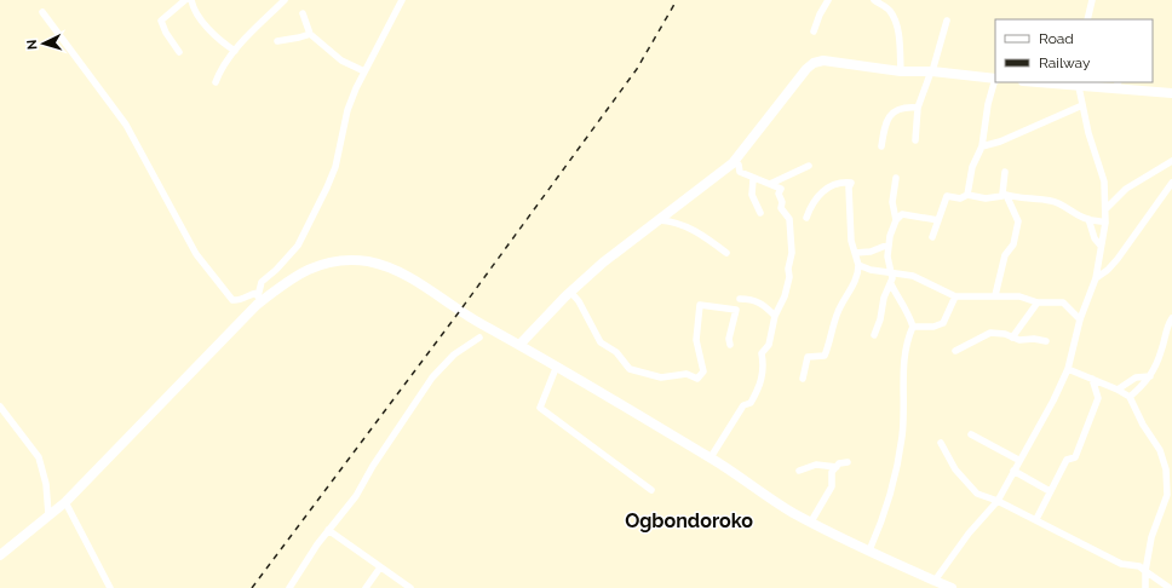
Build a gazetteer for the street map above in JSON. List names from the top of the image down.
{
  "districts": ["Ogbondoroko"],
  "legend": ["Road", "Railway"],
  "north": "left"
}
